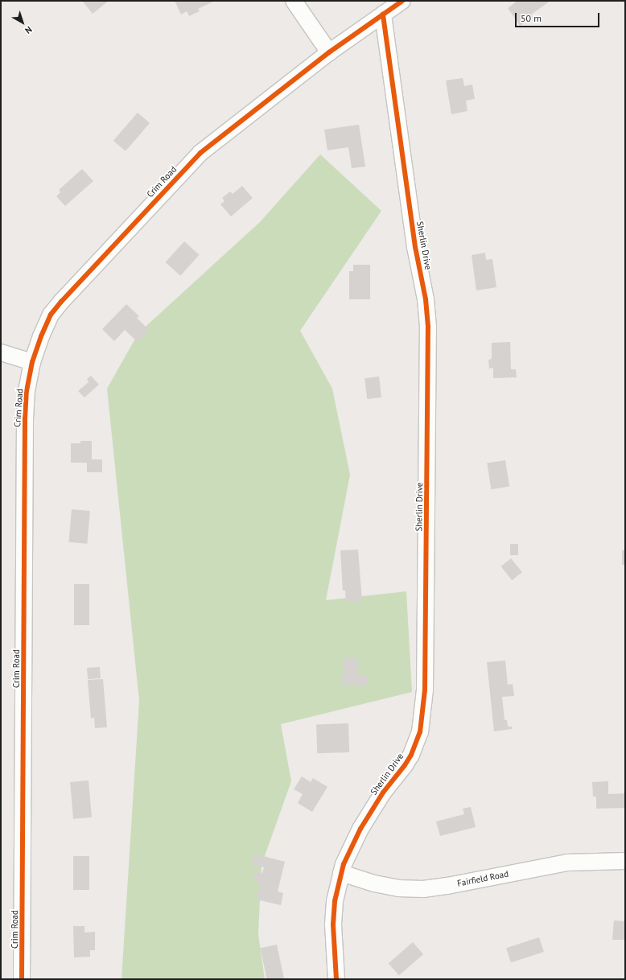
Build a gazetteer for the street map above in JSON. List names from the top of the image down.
{
  "streets": {
    "street": ["Crim Road", "Sherlin Drive", "Fairfield Road"]
  },
  "crossings": [
    ["Crim Road", "Sherlin Drive"],
    ["Sherlin Drive", "Fairfield Road"]
  ],
  "scale_bar": "50 m",
  "north": "bottom right"
}
